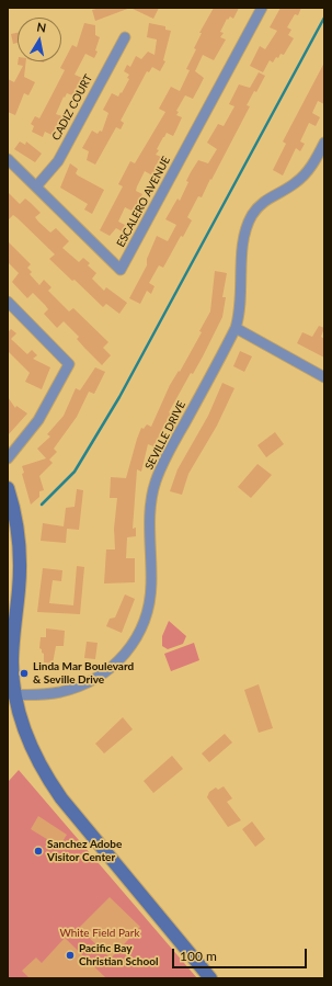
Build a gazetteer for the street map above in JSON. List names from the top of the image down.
{
  "streets": {
    "street": ["CADIZ COURT", "ESCALERO AVENUE", "SEVILLE DRIVE"]
  },
  "crossings": [
    ["CADIZ COURT", "ESCALERO AVENUE"]
  ],
  "parks": ["White Field Park"],
  "places": ["Linda Mar Boulevard & Seville Drive", "Sanchez Adobe Visitor Center", "Pacific Bay Christian School"],
  "scale_bar": "100 m",
  "north": "top"
}
